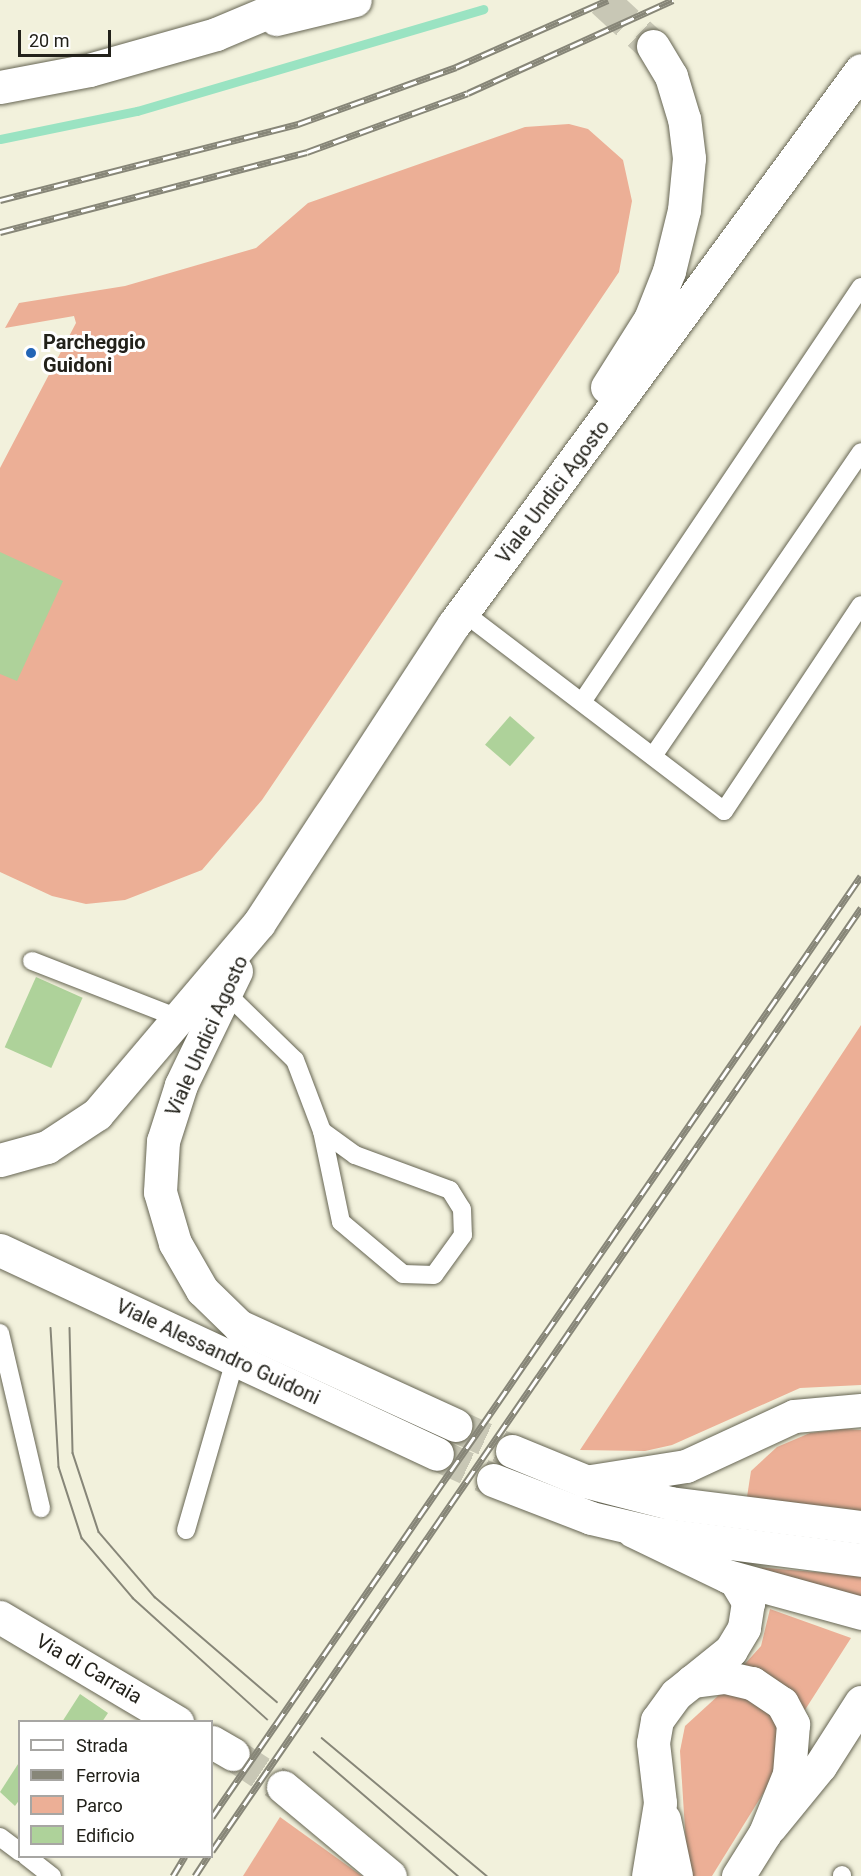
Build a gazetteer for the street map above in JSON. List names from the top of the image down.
{
  "streets": {
    "main road": ["Viale Undici Agosto", "Viale Alessandro Guidoni", "Via di Carraia"]
  },
  "crossings": [
    ["Viale Undici Agosto", "Viale Alessandro Guidoni"]
  ],
  "places": ["Parcheggio Guidoni"],
  "legend": [
    "Strada",
    "Ferrovia",
    "Parco",
    "Edificio"
  ],
  "scale_bar": "20 m"
}
